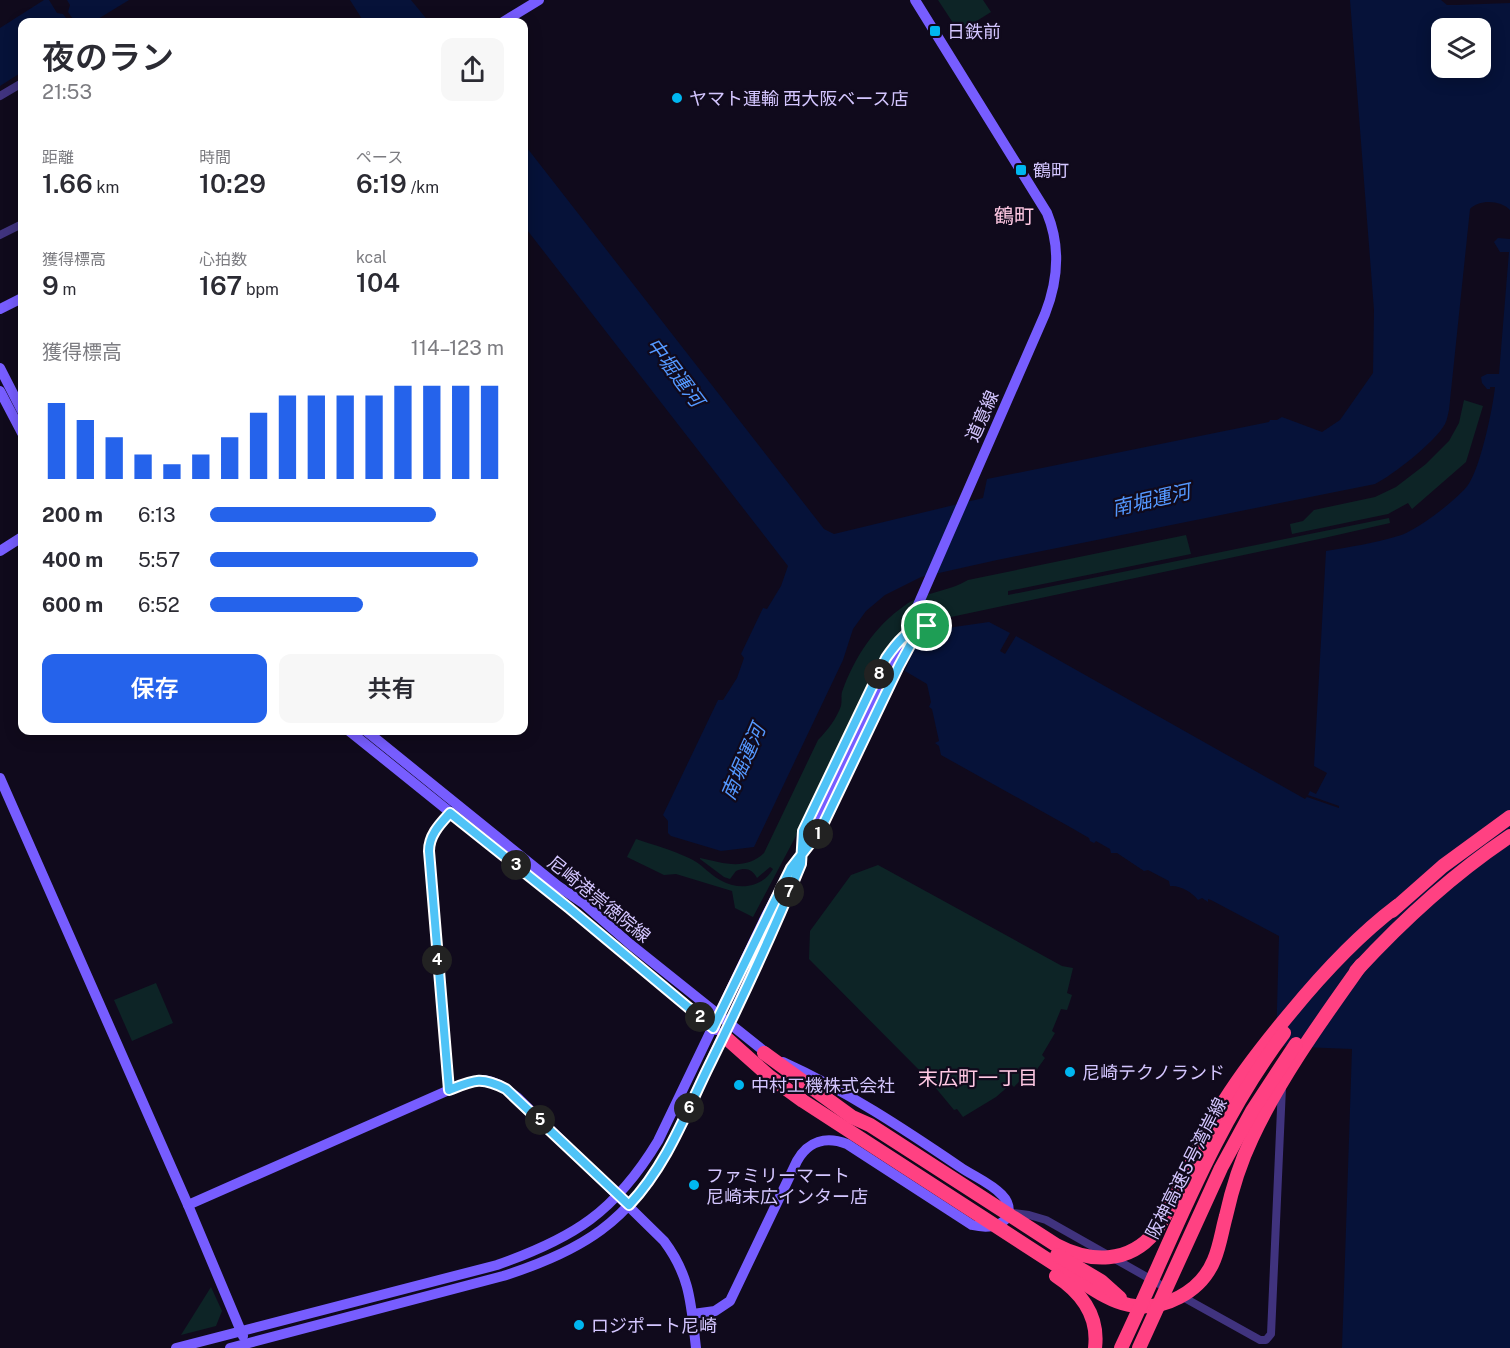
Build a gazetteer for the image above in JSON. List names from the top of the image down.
{
  "streets": {
    "highway": ["阪神高速5号湾岸線"],
    "street": ["道意線", "尼崎港崇徳院線"]
  },
  "crossings": [
    ["道意線", "尼崎港崇徳院線"]
  ],
  "districts": ["鶴町", "末広町一丁目"],
  "water": ["中堀運河", "南堀運河"],
  "places": {
    "transit": ["日鉄前", "鶴町"],
    "other": [
      "ヤマト運輸 西大阪ベース店",
      "尼崎テクノランド",
      "中村工機株式会社",
      "ファミリーマート 尼崎末広インター店",
      "ロジポート尼崎"
    ]
  },
  "page": {
    "heading": ["夜のラン", "21:53"],
    "stats": [
      ["距離", "1.66 km"],
      ["時間", "10:29"],
      ["ペース", "6:19 /km"],
      ["獲得標高", "9 m"],
      ["心拍数", "167 bpm"],
      ["kcal", "104"]
    ],
    "chart": ["獲得標高", "114–123 m"],
    "list": [
      {
        "name": "200 m",
        "note": "6:13"
      },
      {
        "name": "400 m",
        "note": "5:57"
      },
      {
        "name": "600 m",
        "note": "6:52"
      }
    ],
    "buttons": ["保存", "共有"],
    "pins": [
      "8",
      "1",
      "3",
      "7",
      "4",
      "2",
      "6",
      "5"
    ]
  }
}
